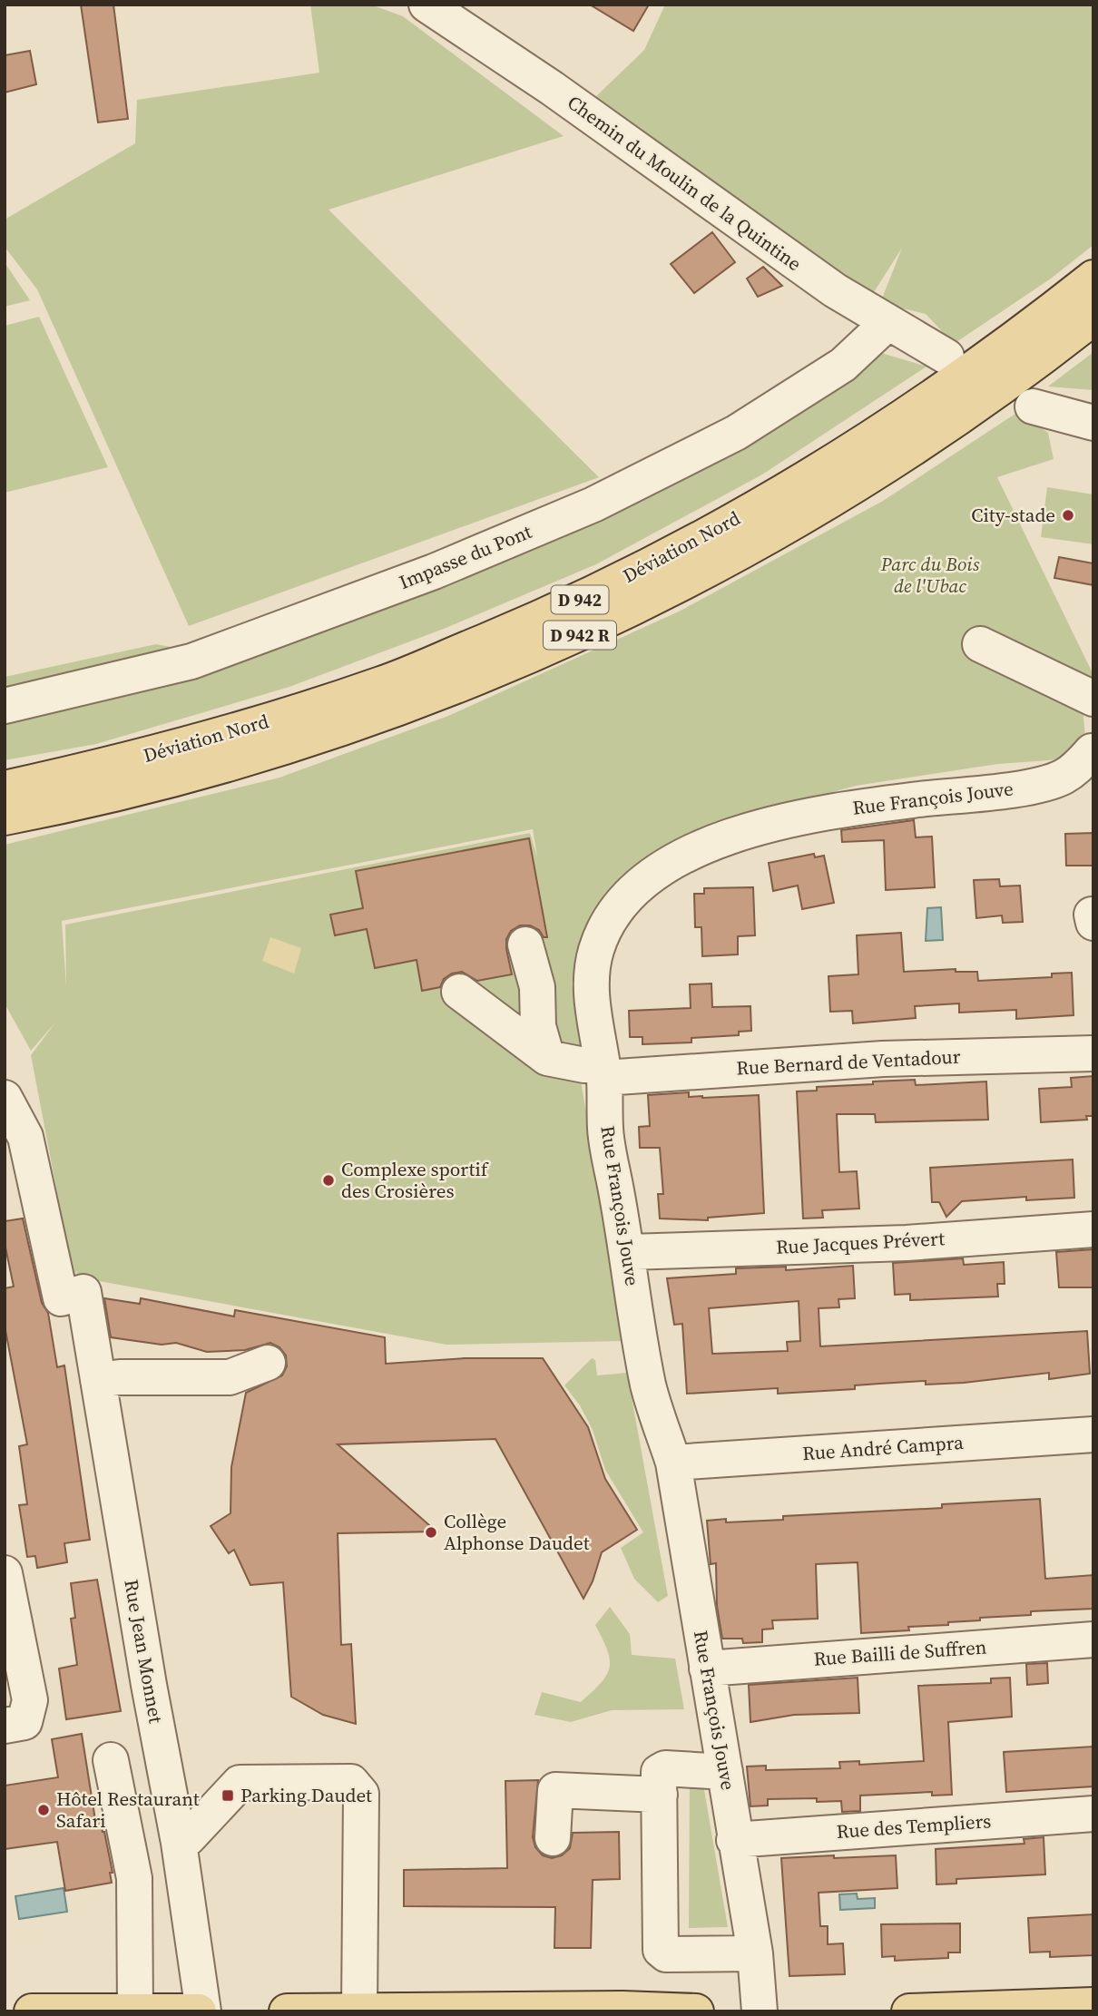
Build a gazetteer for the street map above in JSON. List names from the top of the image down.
{
  "streets": {
    "main road": ["Déviation Nord", "D 942", "D 942 R"],
    "street": [
      "Chemin du Moulin de la Quintine",
      "Impasse du Pont",
      "Rue François Jouve",
      "Rue Bernard de Ventadour",
      "Rue Jacques Prévert",
      "Rue André Campra",
      "Rue Jean Monnet",
      "Rue Bailli de Suffren",
      "Rue des Templiers"
    ]
  },
  "crossings": [
    ["Chemin du Moulin de la Quintine", "Impasse du Pont"],
    ["Rue François Jouve", "Rue Bernard de Ventadour"],
    ["Rue François Jouve", "Rue Jacques Prévert"],
    ["Rue François Jouve", "Rue André Campra"],
    ["Rue François Jouve", "Rue Bailli de Suffren"],
    ["Rue François Jouve", "Rue des Templiers"]
  ],
  "parks": ["Parc du Bois de l'Ubac"],
  "places": {
    "other": [
      "City-stade",
      "Complexe sportif des Crosières",
      "Collège Alphonse Daudet",
      "Hôtel Restaurant Safari"
    ],
    "transit": ["Parking Daudet"]
  }
}
